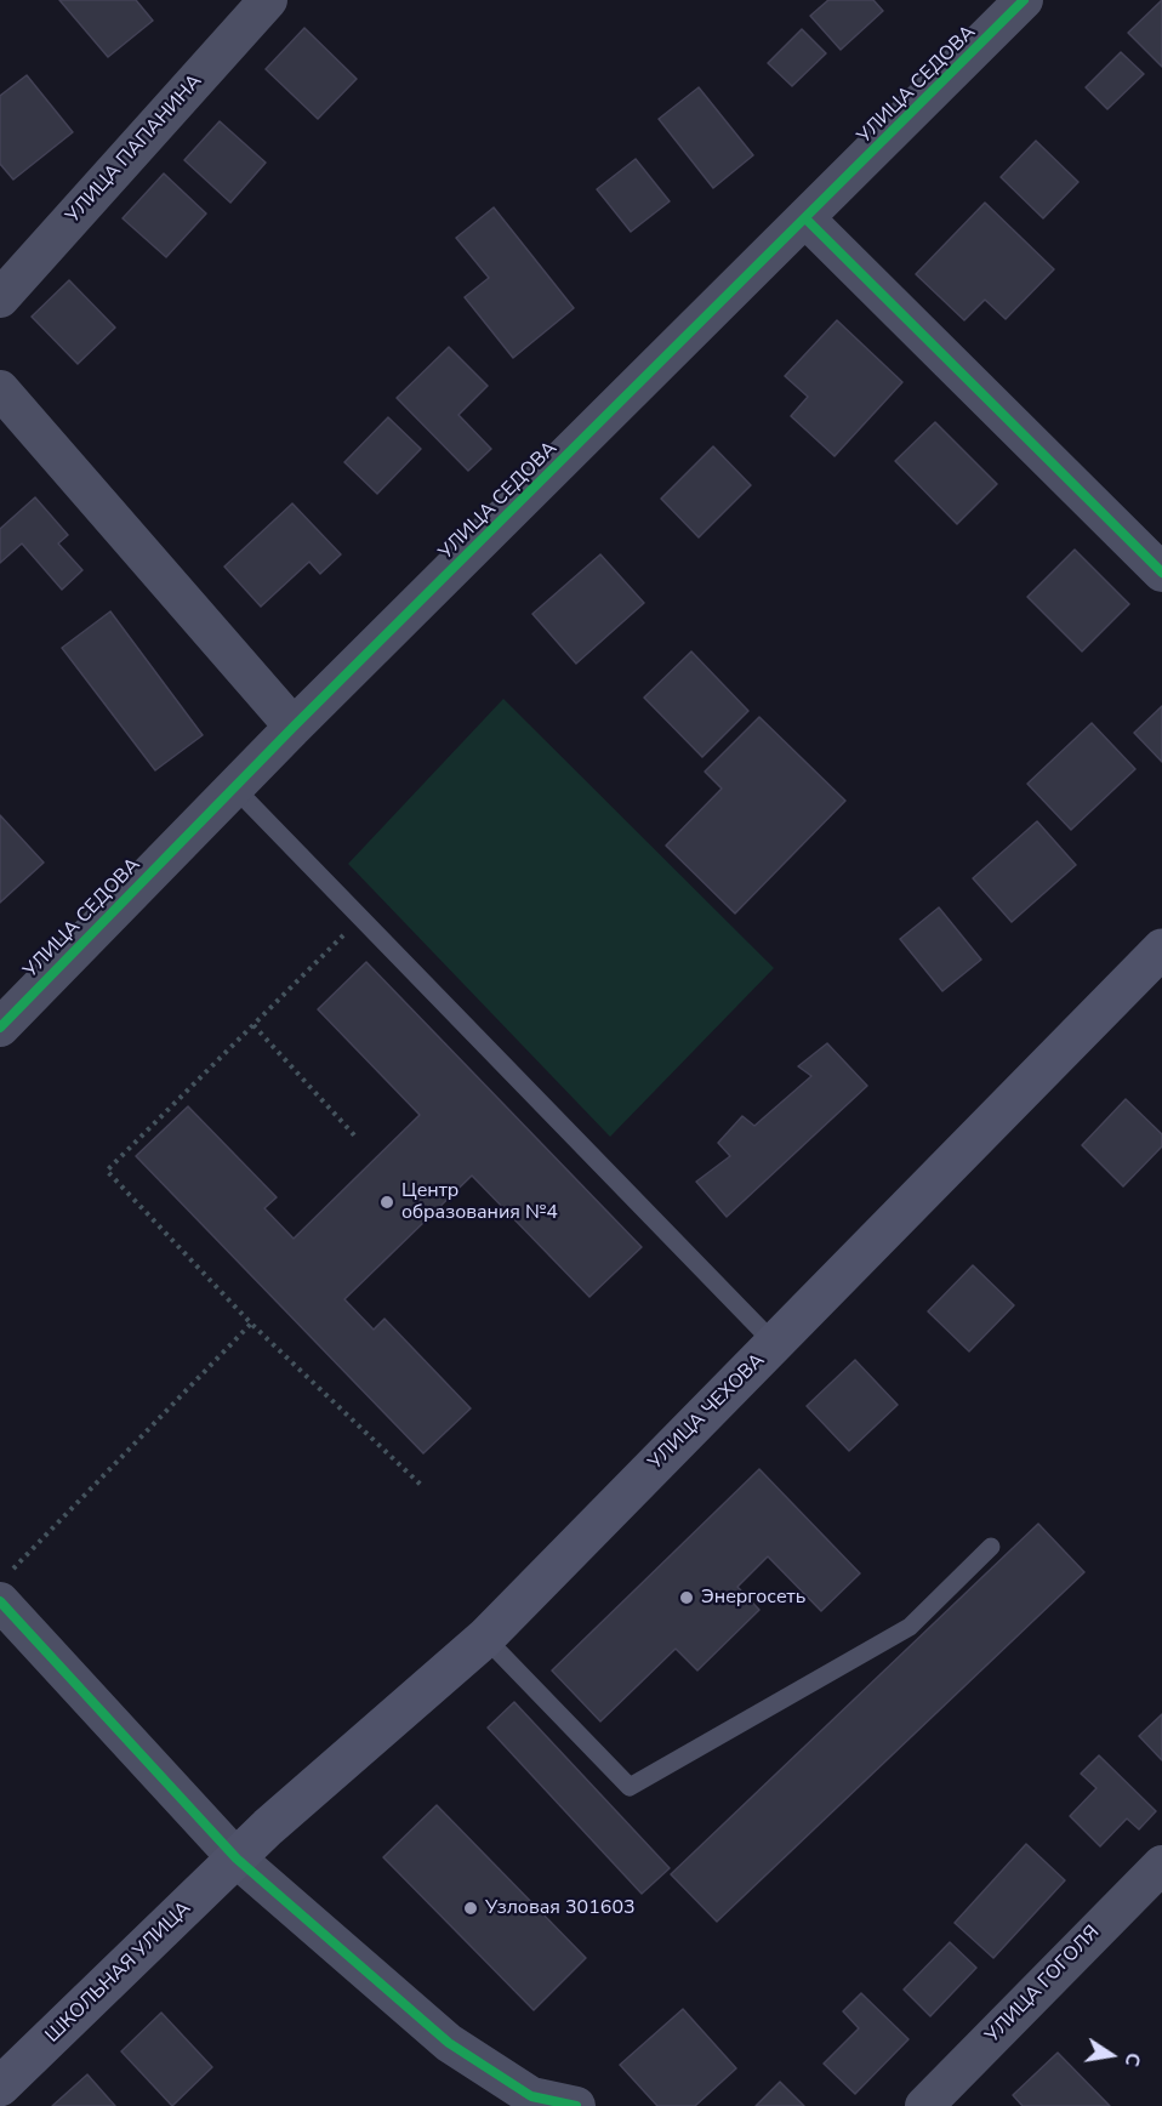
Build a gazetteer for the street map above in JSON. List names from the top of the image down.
{
  "streets": {
    "main road": ["УЛИЦА ЧЕХОВА", "ШКОЛЬНАЯ УЛИЦА"],
    "street": ["УЛИЦА СЕДОВА", "УЛИЦА ПАПАНИНА", "УЛИЦА ГОГОЛЯ"]
  },
  "crossings": [
    ["УЛИЦА ЧЕХОВА", "ШКОЛЬНАЯ УЛИЦА"]
  ],
  "places": ["Центр образования №4", "Энергосеть", "Узловая 301603"],
  "north": "right"
}
